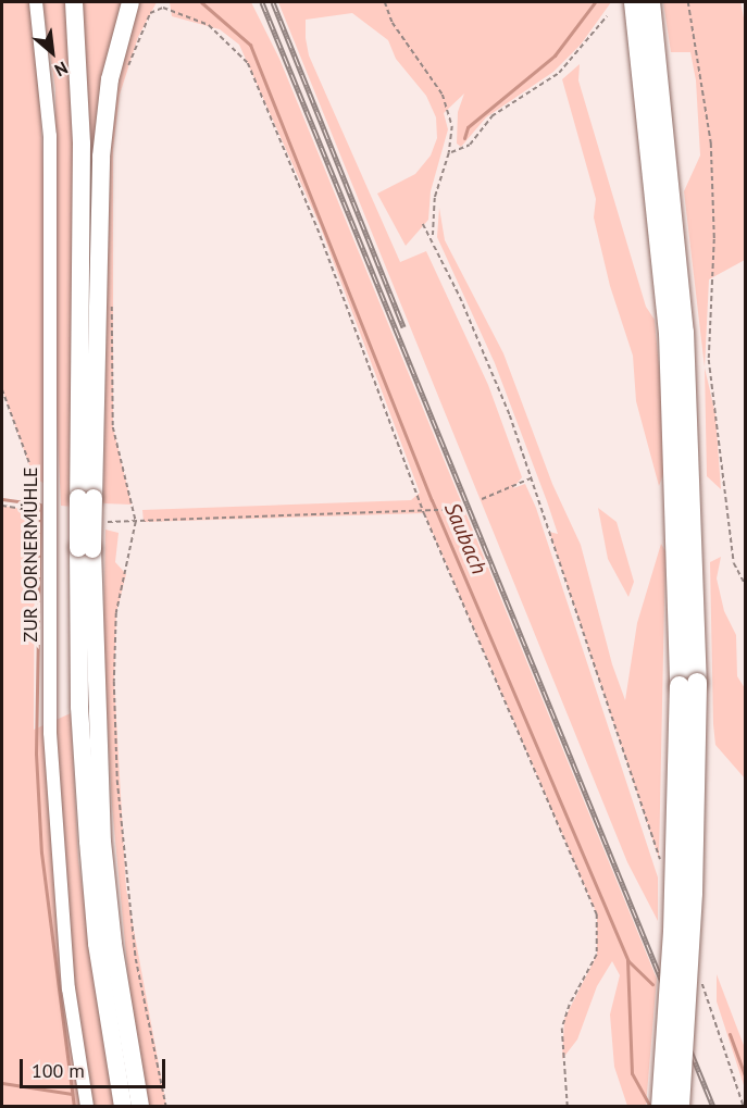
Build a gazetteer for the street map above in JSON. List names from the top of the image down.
{
  "streets": {
    "street": ["ZUR DORNERMÜHLE"]
  },
  "water": ["Saubach"],
  "scale_bar": "100 m",
  "north": "bottom right"
}
